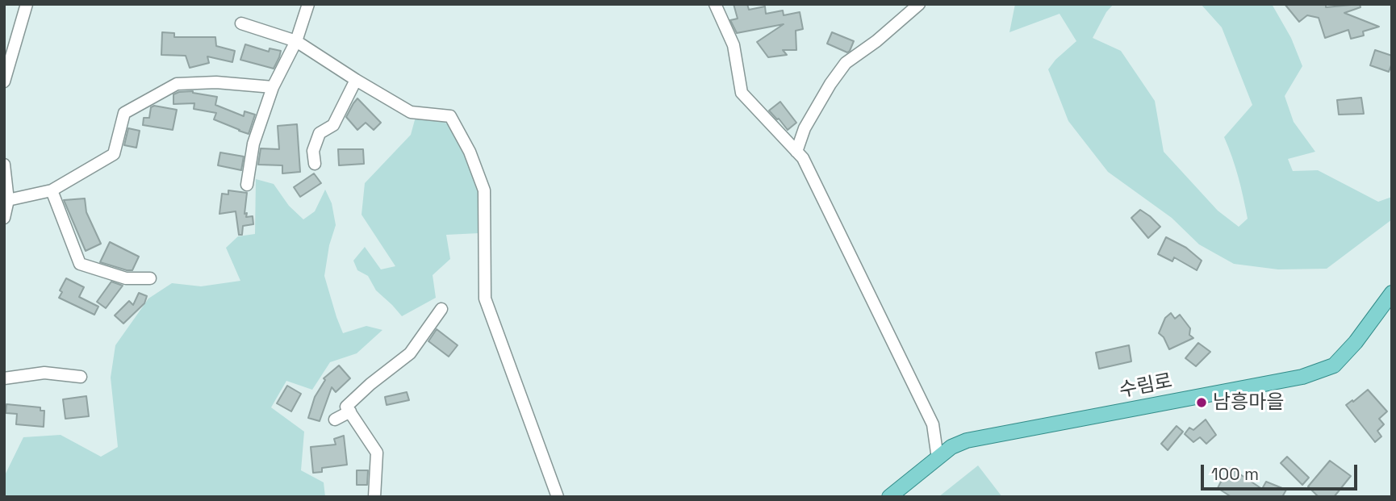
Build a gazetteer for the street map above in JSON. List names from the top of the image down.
{
  "streets": {
    "main road": ["수림로"]
  },
  "places": ["남흥마을"],
  "scale_bar": "100 m"
}
